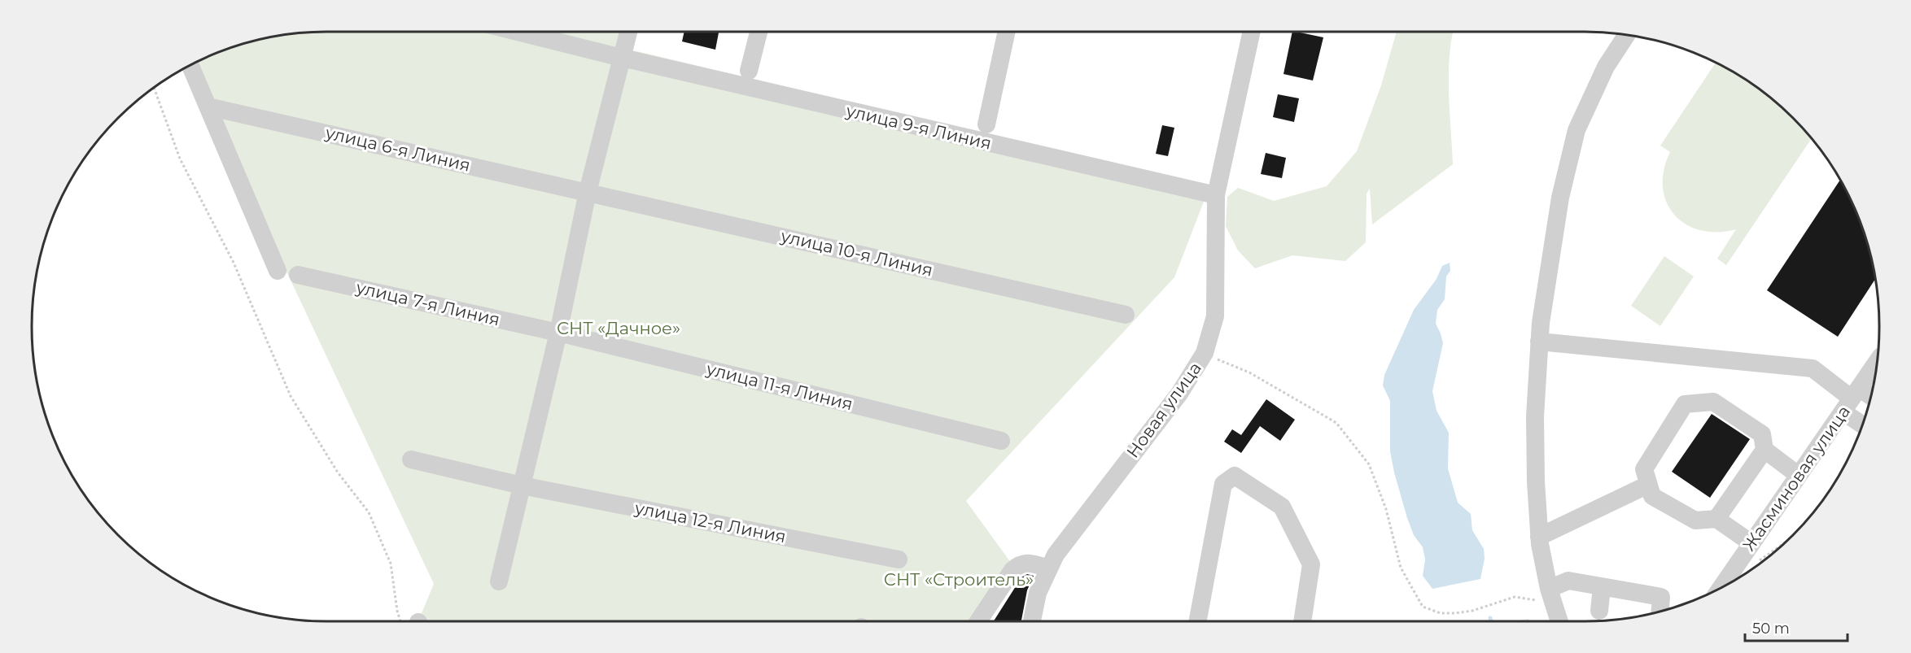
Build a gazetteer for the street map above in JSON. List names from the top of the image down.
{
  "streets": {
    "street": [
      "улица 9-я Линия",
      "улица 6-я Линия",
      "улица 10-я Линия",
      "улица 7-я Линия",
      "улица 11-я Линия",
      "Новая улица",
      "Жасминовая улица",
      "улица 12-я Линия"
    ]
  },
  "crossings": [
    ["улица 9-я Линия", "Новая улица"],
    ["улица 6-я Линия", "улица 10-я Линия"],
    ["улица 7-я Линия", "улица 11-я Линия"]
  ],
  "parks": ["СНТ «Дачное»", "СНТ «Строитель»"],
  "scale_bar": "50 m"
}
